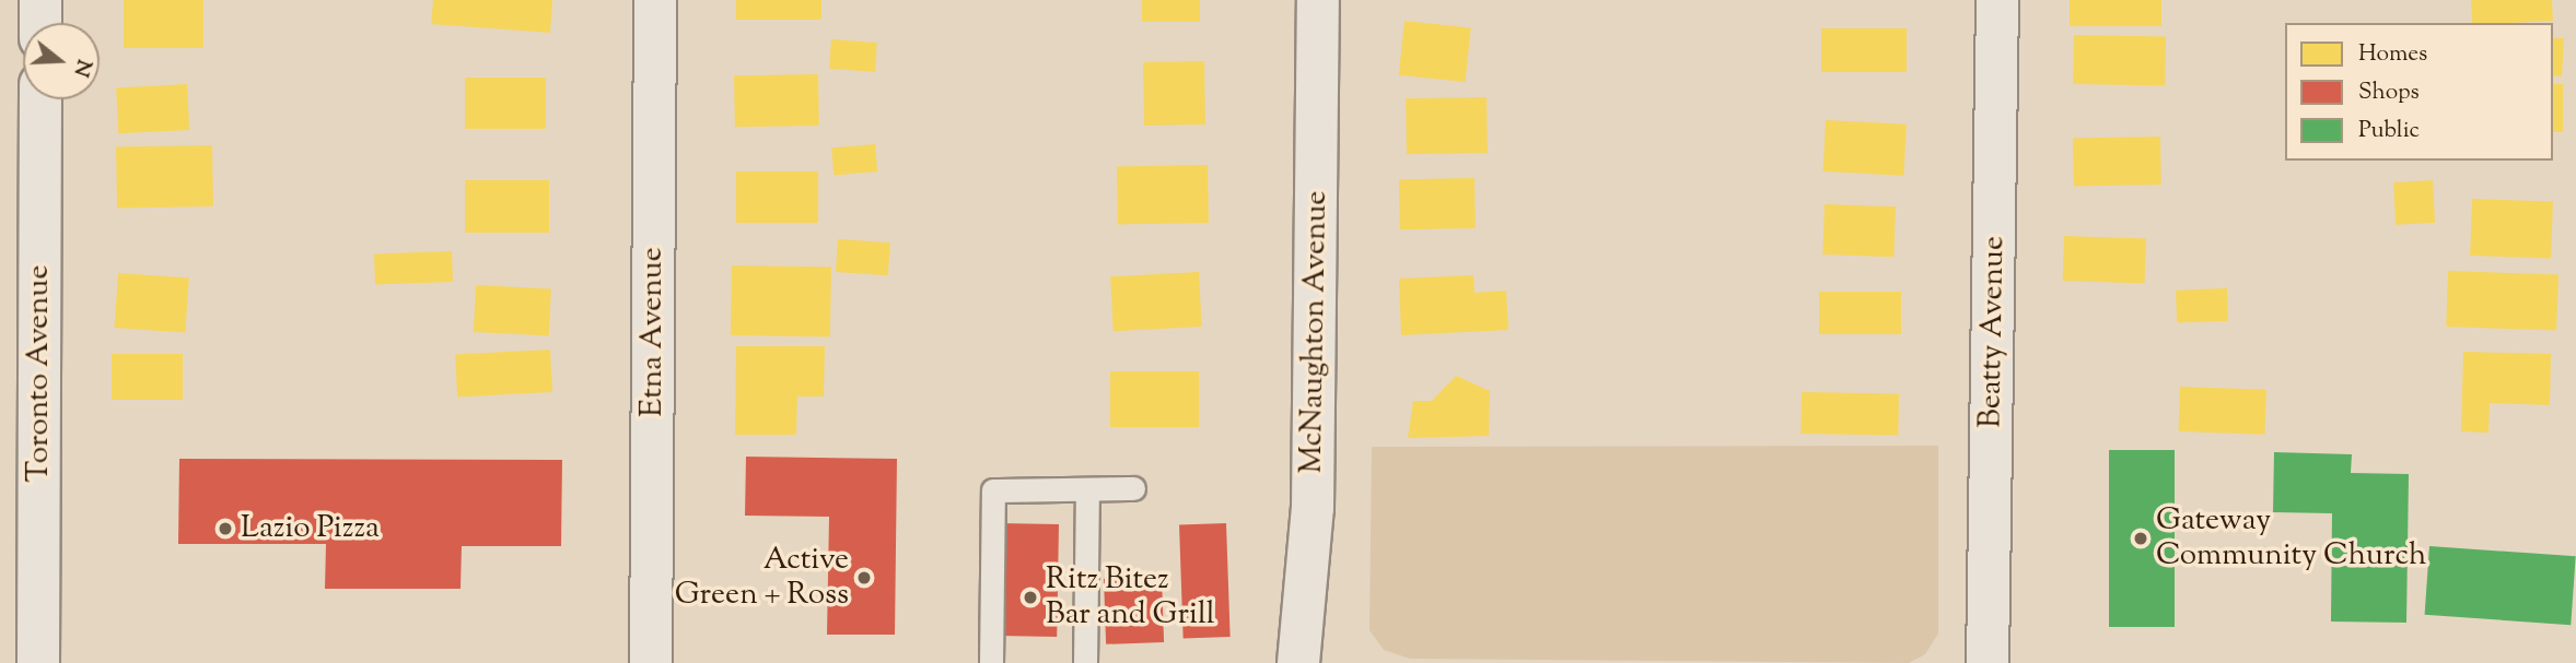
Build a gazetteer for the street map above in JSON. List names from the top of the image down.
{
  "streets": {
    "street": [
      "Etna Avenue",
      "McNaughton Avenue",
      "Beatty Avenue",
      "Toronto Avenue"
    ]
  },
  "places": [
    "Lazio Pizza",
    "Gateway Community Church",
    "Active Green + Ross",
    "Ritz Bitez Bar and Grill"
  ],
  "legend": ["Homes", "Shops", "Public"],
  "north": "right"
}
